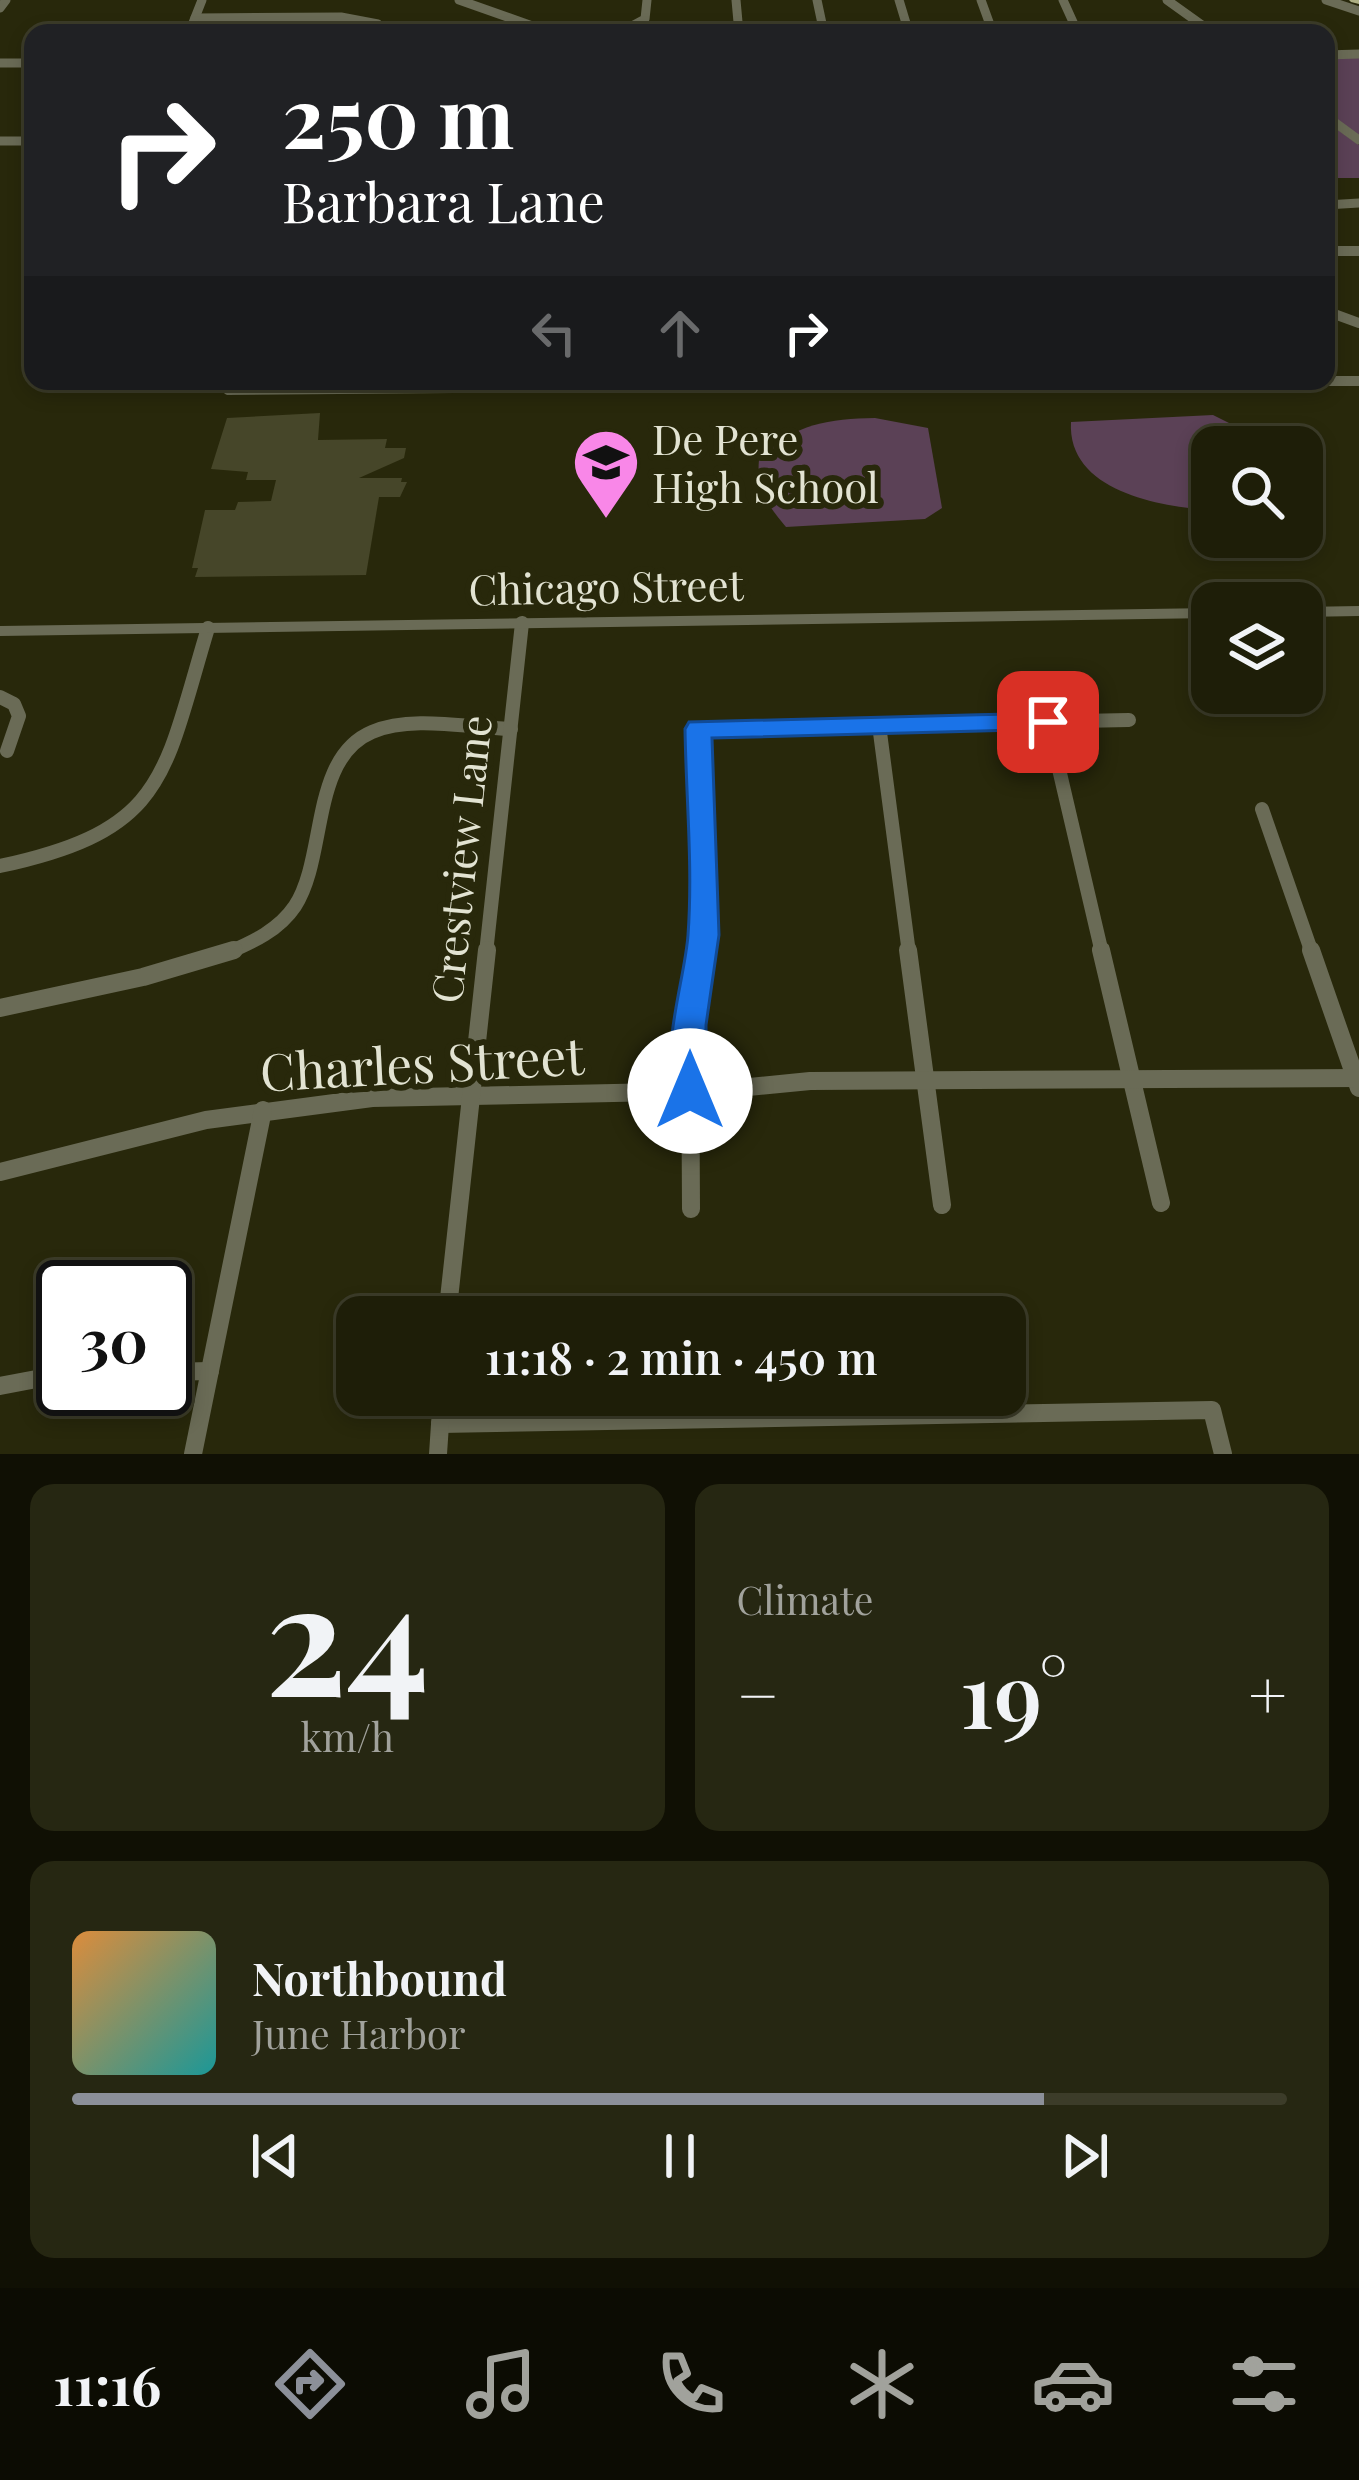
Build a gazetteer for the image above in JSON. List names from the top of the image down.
{
  "streets": {
    "street": ["Chicago Street", "Crestview Lane", "Charles Street"]
  },
  "crossings": [
    ["Chicago Street", "Crestview Lane"],
    ["Crestview Lane", "Charles Street"]
  ],
  "places": {
    "school or university": ["De Pere High School"]
  },
  "page": {
    "turn": ["250 m", "Barbara Lane"],
    "limit": "30",
    "trip": "11:18 · 2 min · 450 m",
    "tile": [
      ["24", "km/h"],
      "Climate"
    ],
    "heat": ["−", "19°", "+"],
    "song": ["Northbound", "June Harbor"],
    "tabs": "11:16"
  }
}
